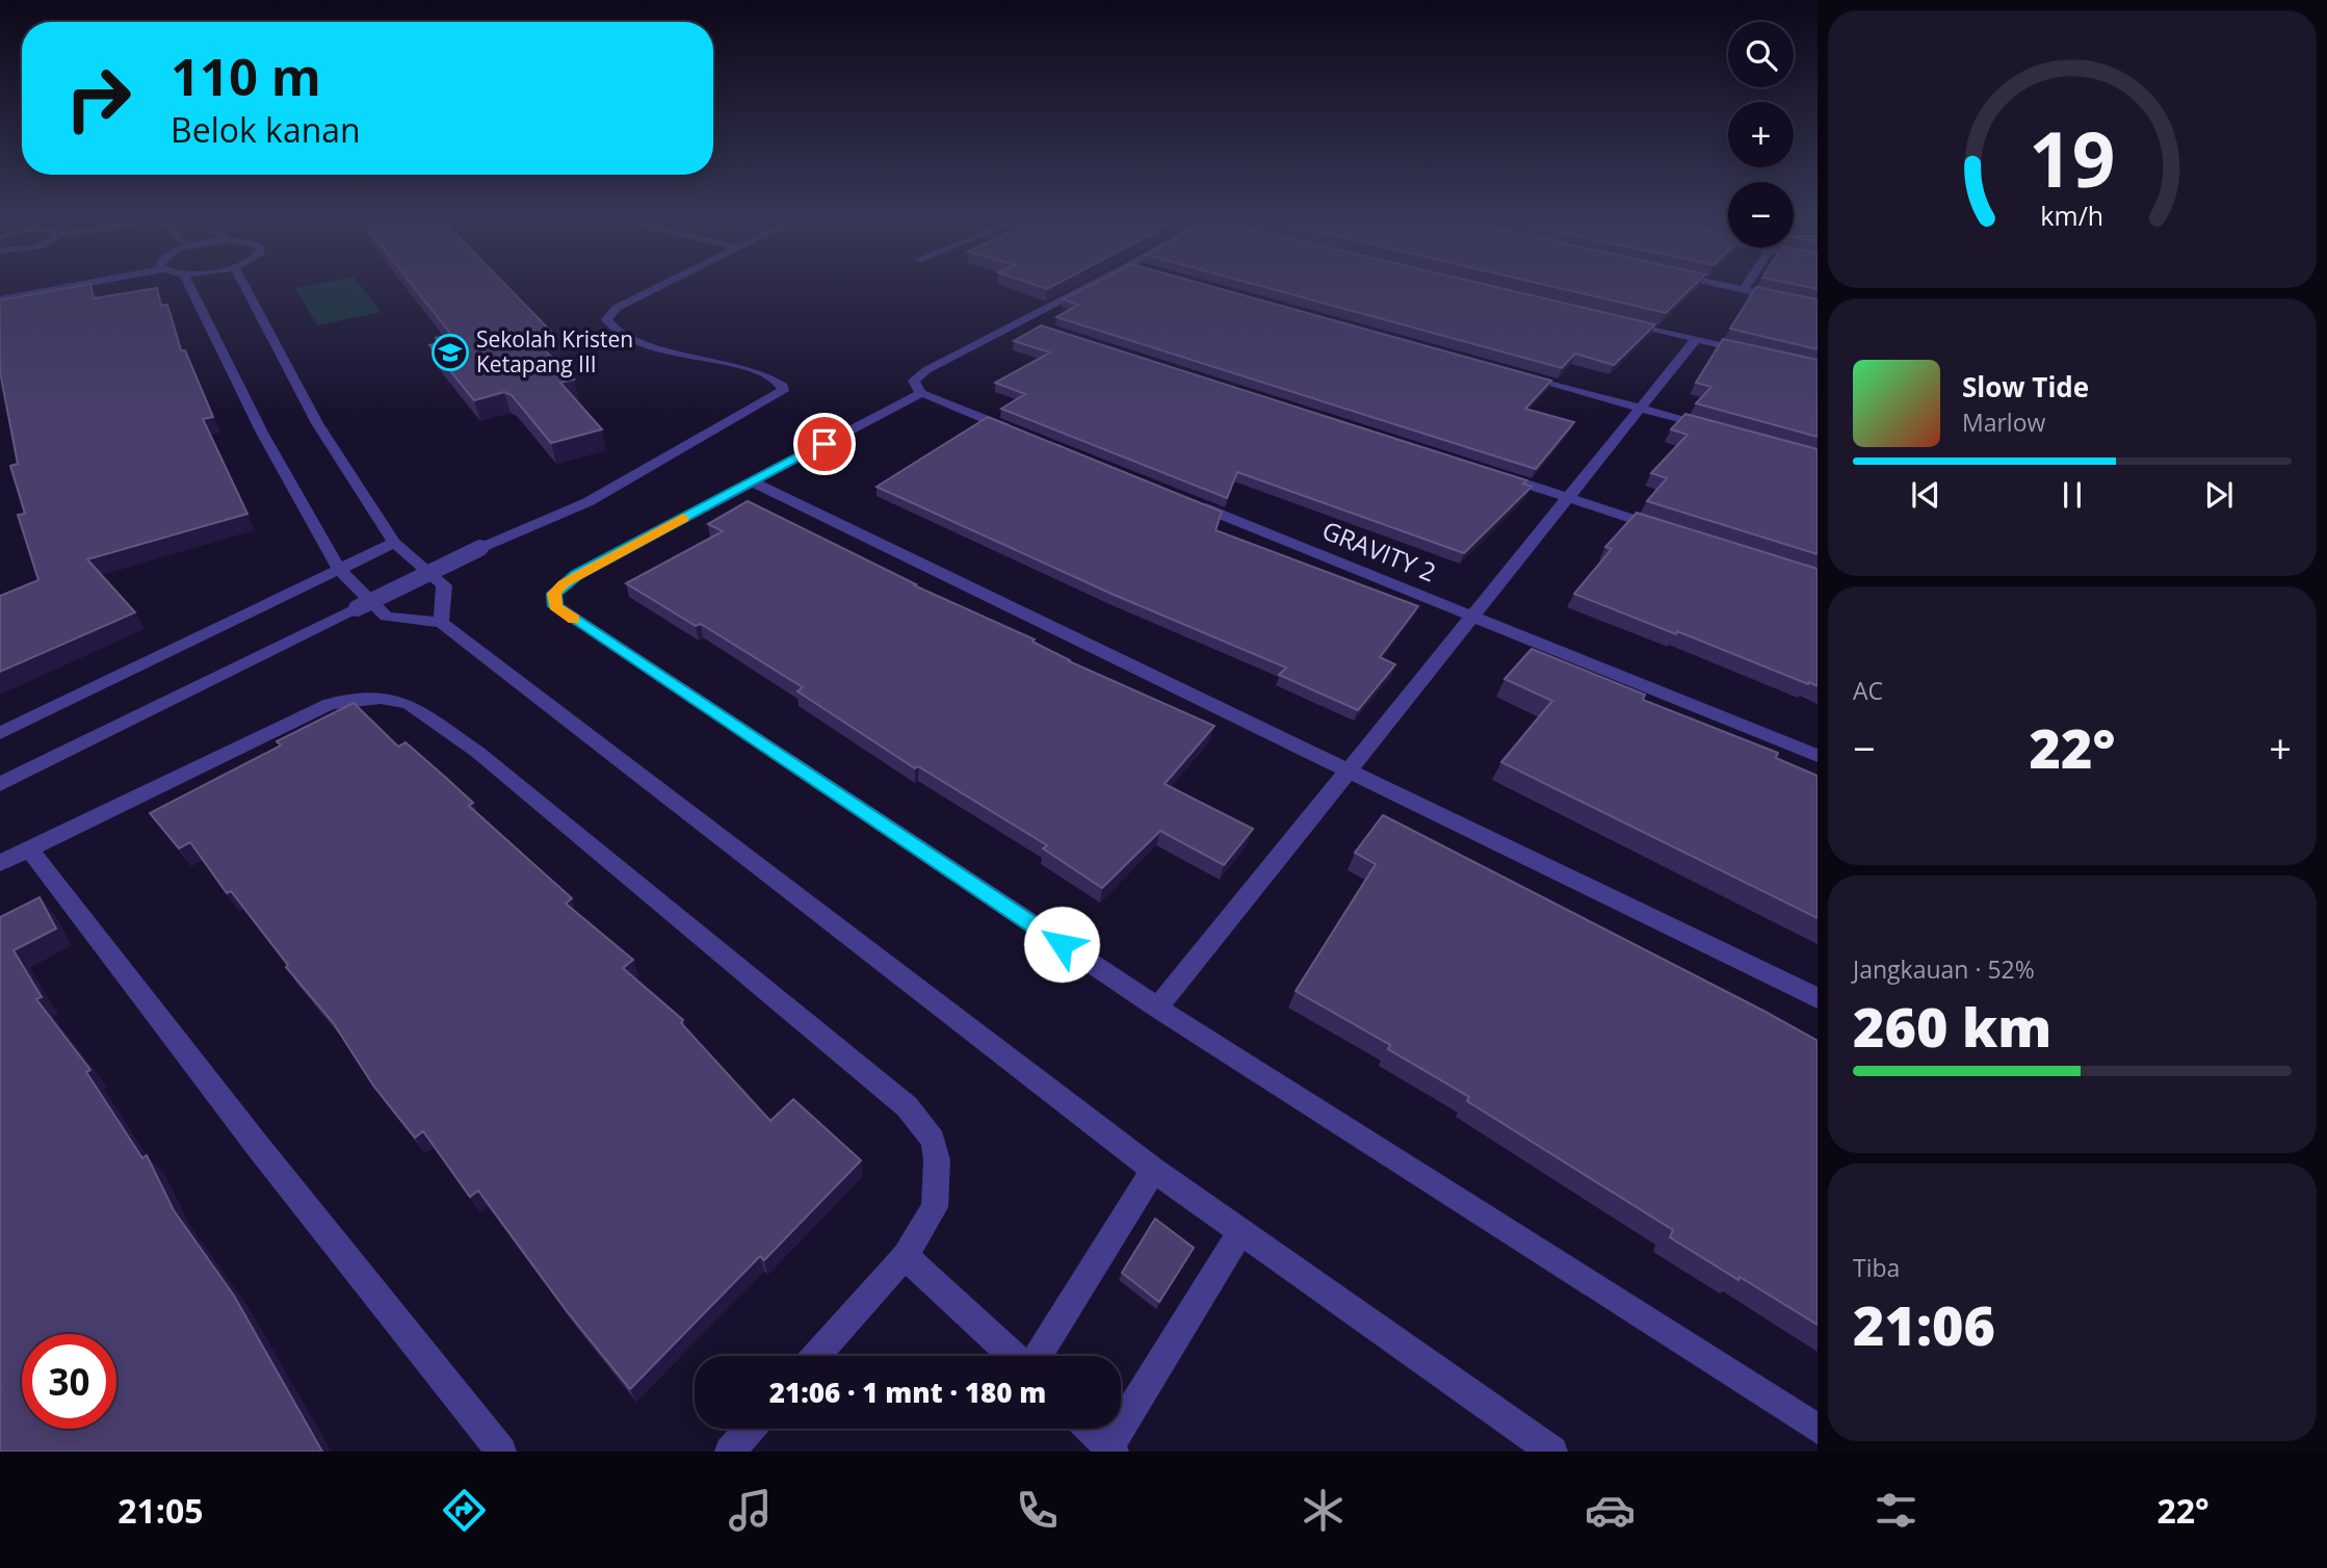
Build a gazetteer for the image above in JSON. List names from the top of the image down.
{
  "streets": {
    "street": ["GRAVITY 2"]
  },
  "places": {
    "school or university": ["Sekolah Kristen Ketapang III"]
  },
  "page": {
    "map_buttons": ["+", "−"],
    "turn": ["110 m", "Belok kanan"],
    "song": ["Slow Tide", "Marlow"],
    "tile": [
      "AC",
      ["Jangkauan · 52%", "260 km"],
      ["Tiba", "21:06"]
    ],
    "heat": ["−", "22°", "+"],
    "limit": "30",
    "trip": "21:06 · 1 mnt · 180 m",
    "tabs": ["21:05", "22°"],
    "gauge": ["19", "km/h"]
  }
}
